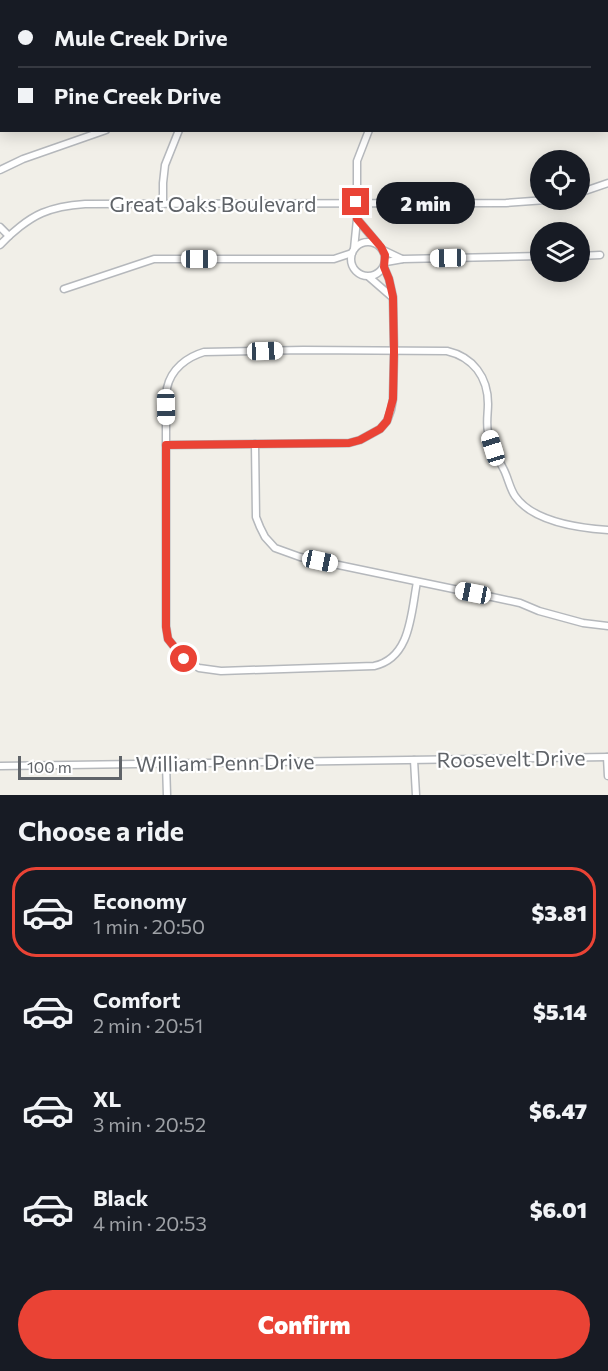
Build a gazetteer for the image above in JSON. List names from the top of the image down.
{
  "streets": {
    "street": ["Great Oaks Boulevard", "Roosevelt Drive", "William Penn Drive"]
  },
  "crossings": [
    ["Roosevelt Drive", "William Penn Drive"]
  ],
  "scale_bar": "100 m",
  "page": {
    "banner": ["Mule Creek Drive", "Pine Creek Drive"],
    "bubble": "2 min",
    "scale": "100 m",
    "heading": "Choose a ride",
    "list": [
      {
        "name": "Economy",
        "note": "1 min · 20:50",
        "value": "$3.81"
      },
      {
        "name": "Comfort",
        "note": "2 min · 20:51",
        "value": "$5.14"
      },
      {
        "name": "XL",
        "note": "3 min · 20:52",
        "value": "$6.47"
      },
      {
        "name": "Black",
        "note": "4 min · 20:53",
        "value": "$6.01"
      }
    ],
    "buttons": "Confirm"
  }
}
